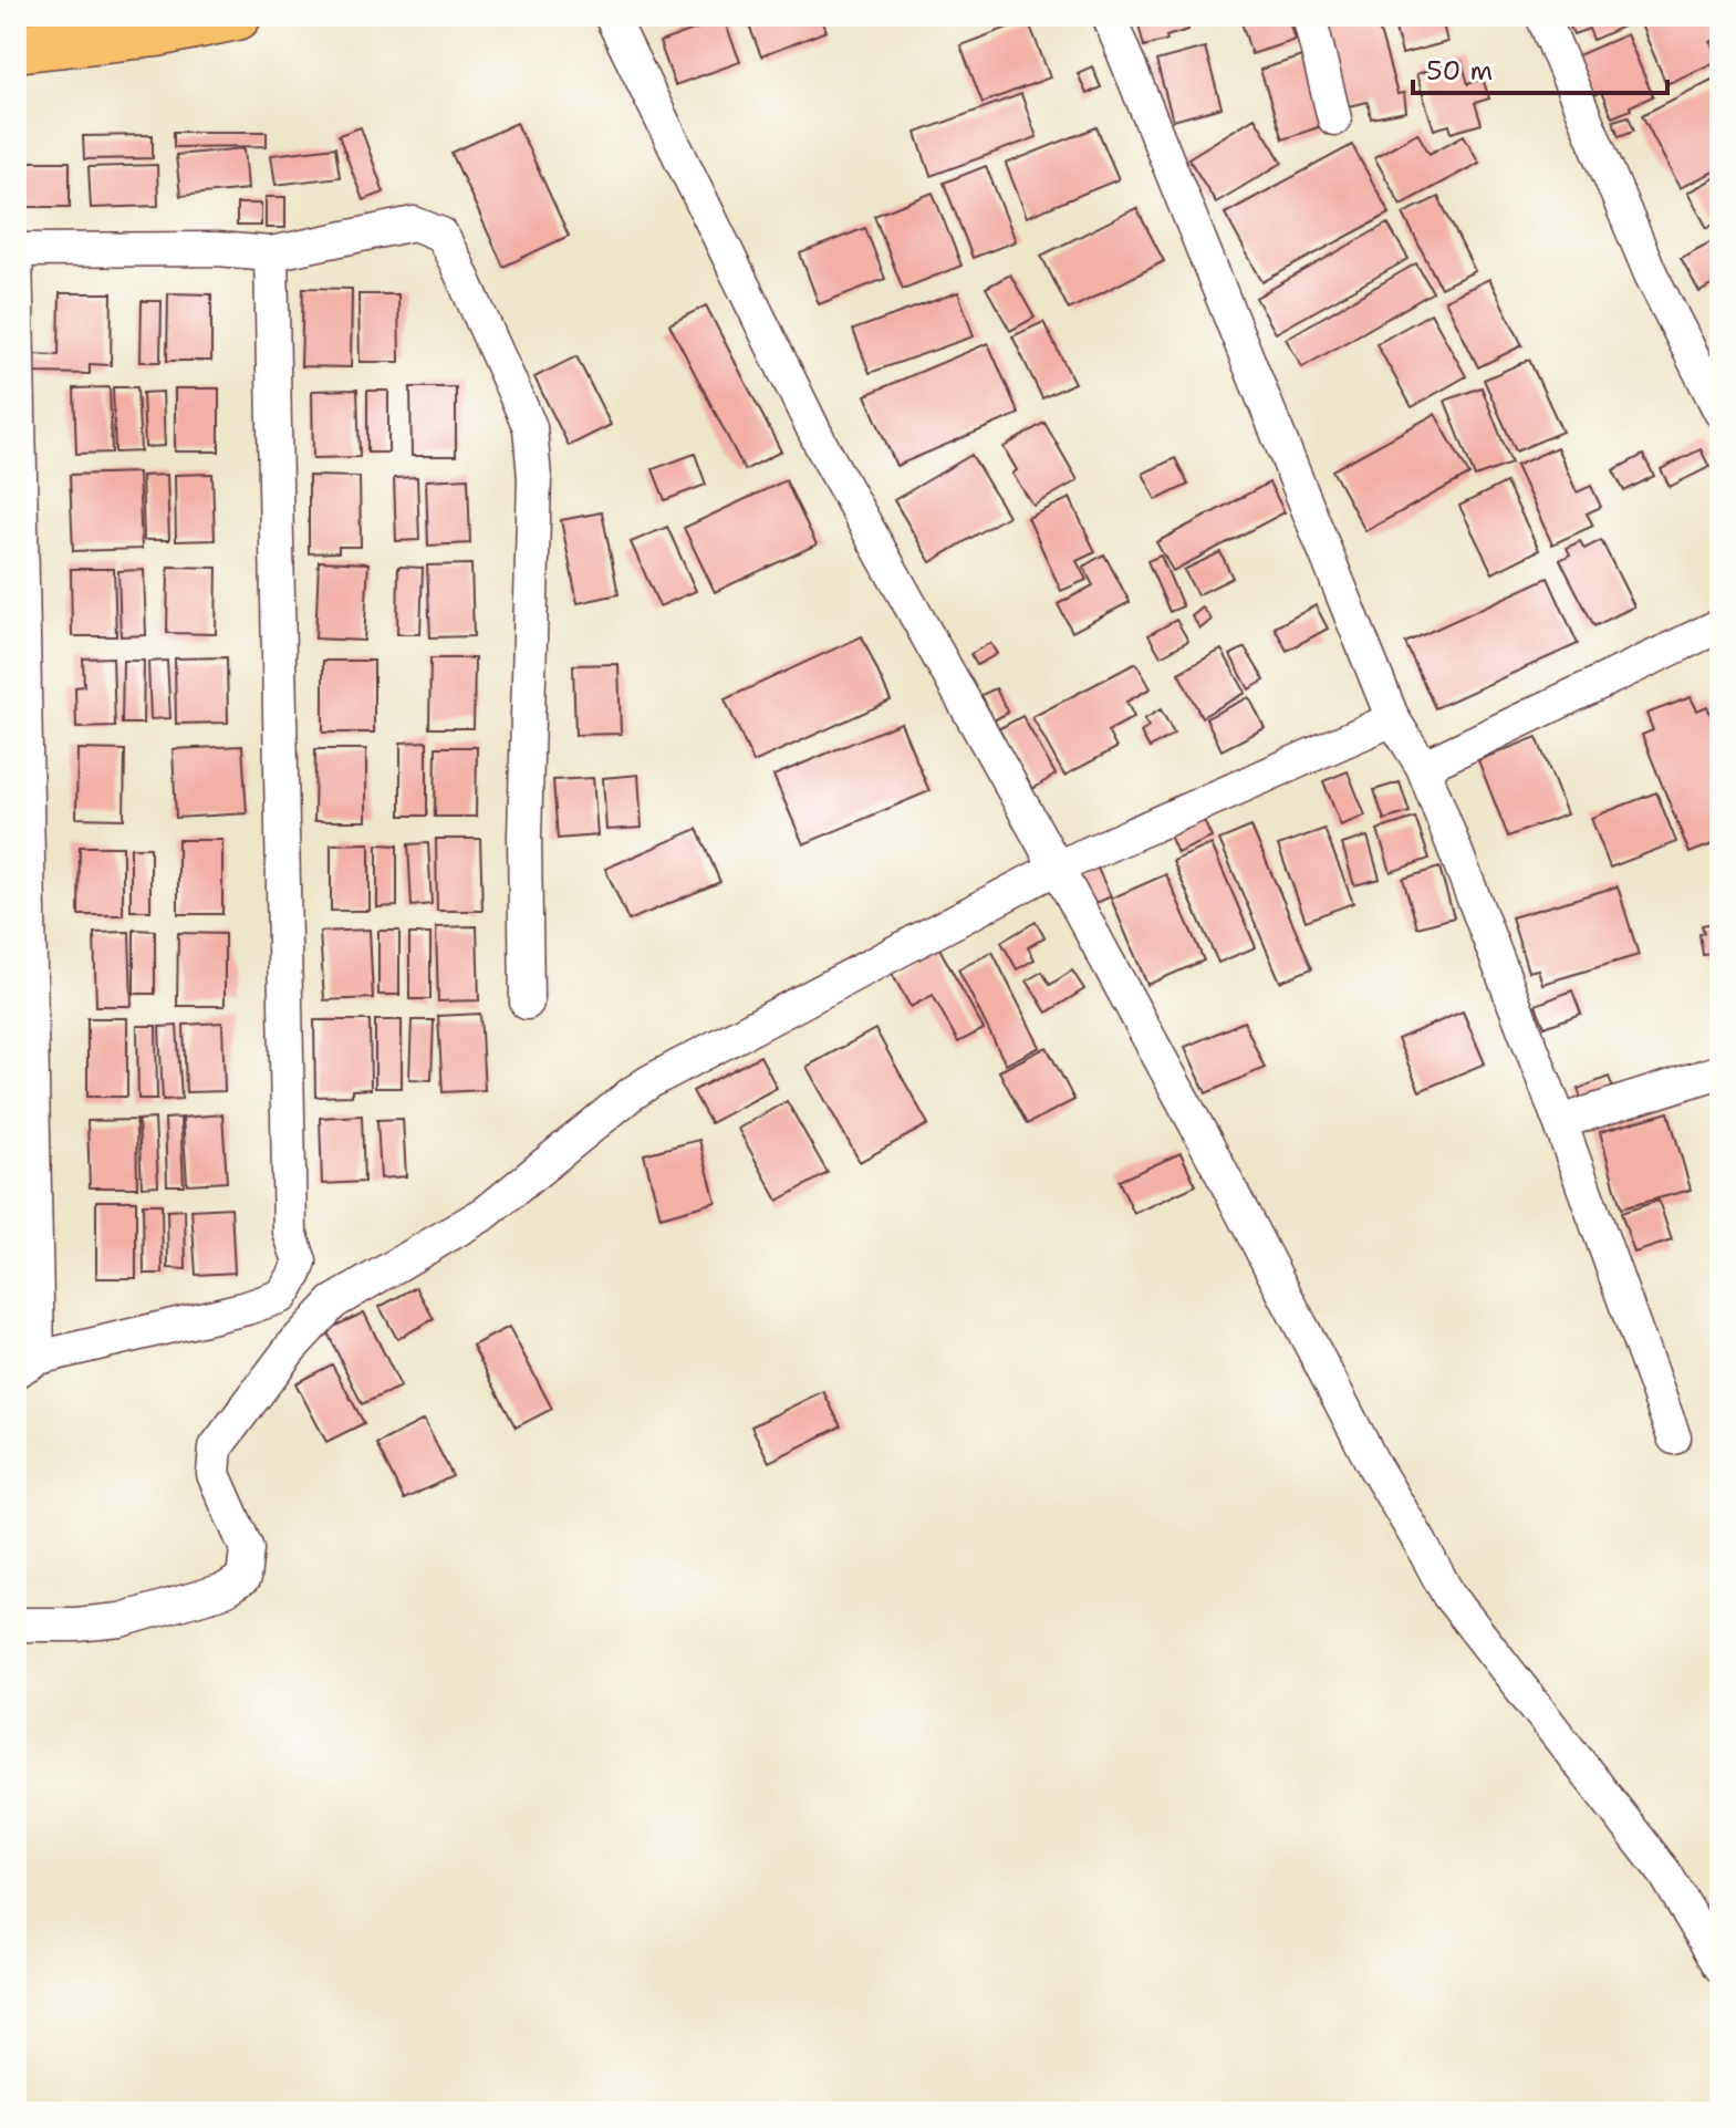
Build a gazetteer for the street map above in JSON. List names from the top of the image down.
{
  "scale_bar": "50 m"
}
